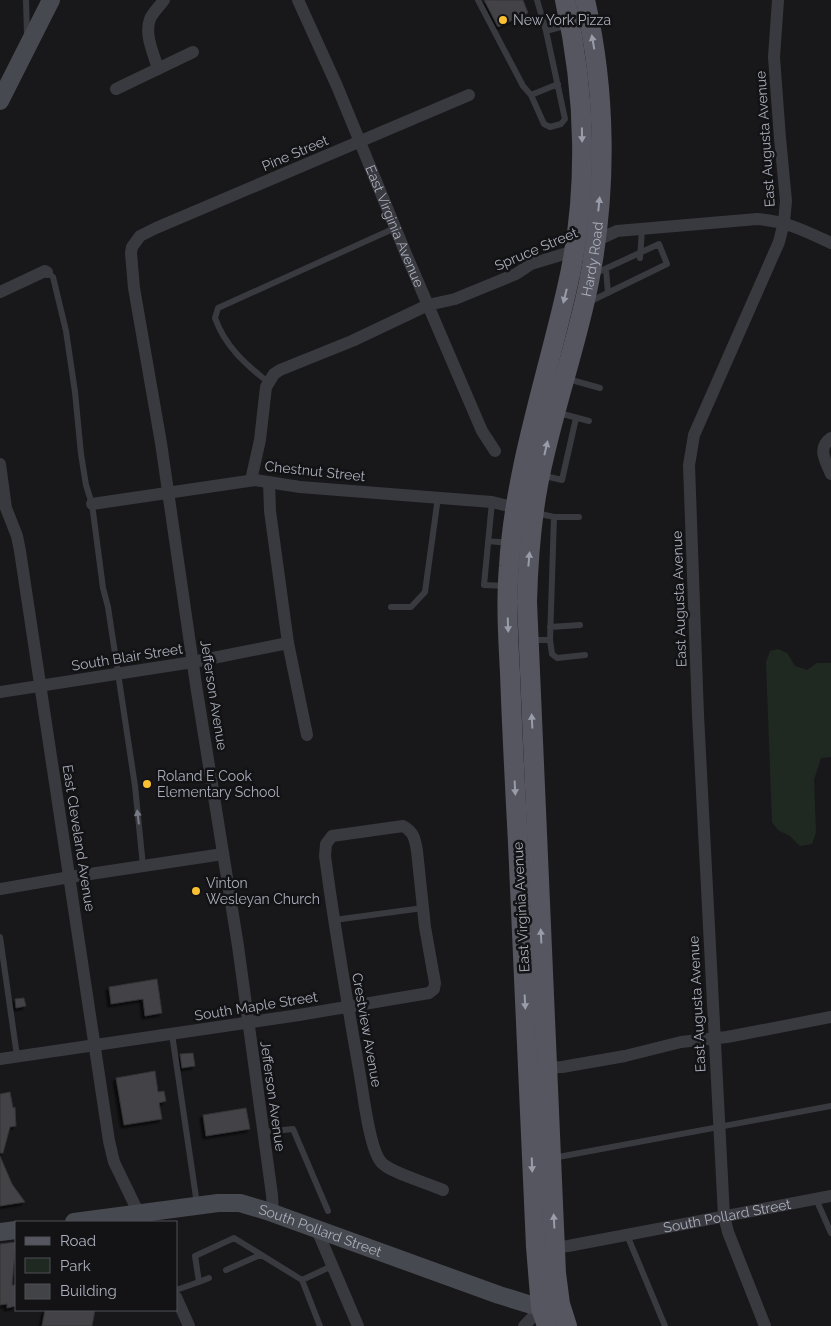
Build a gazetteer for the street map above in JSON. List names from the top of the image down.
{
  "streets": {
    "main road": ["East Virginia Avenue", "Hardy Road", "South Pollard Street"],
    "street": [
      "East Augusta Avenue",
      "Pine Street",
      "Spruce Street",
      "Chestnut Street",
      "South Blair Street",
      "Jefferson Avenue",
      "East Cleveland Avenue",
      "South Maple Street",
      "Crestview Avenue"
    ]
  },
  "crossings": [
    ["East Augusta Avenue", "Spruce Street"],
    ["East Augusta Avenue", "South Pollard Street"],
    ["Pine Street", "East Virginia Avenue"],
    ["Pine Street", "Jefferson Avenue"],
    ["East Virginia Avenue", "Spruce Street"],
    ["East Virginia Avenue", "Hardy Road"],
    ["East Virginia Avenue", "Chestnut Street"],
    ["East Virginia Avenue", "South Pollard Street"],
    ["Spruce Street", "Hardy Road"],
    ["Hardy Road", "Chestnut Street"],
    ["Chestnut Street", "Jefferson Avenue"],
    ["South Blair Street", "Jefferson Avenue"],
    ["South Blair Street", "East Cleveland Avenue"],
    ["Jefferson Avenue", "South Maple Street"],
    ["Jefferson Avenue", "South Pollard Street"],
    ["East Cleveland Avenue", "South Maple Street"],
    ["East Cleveland Avenue", "South Pollard Street"],
    ["South Maple Street", "Crestview Avenue"]
  ],
  "places": ["New York Pizza", "Roland E Cook Elementary School", "Vinton Wesleyan Church"],
  "legend": ["Road", "Park", "Building"]
}
